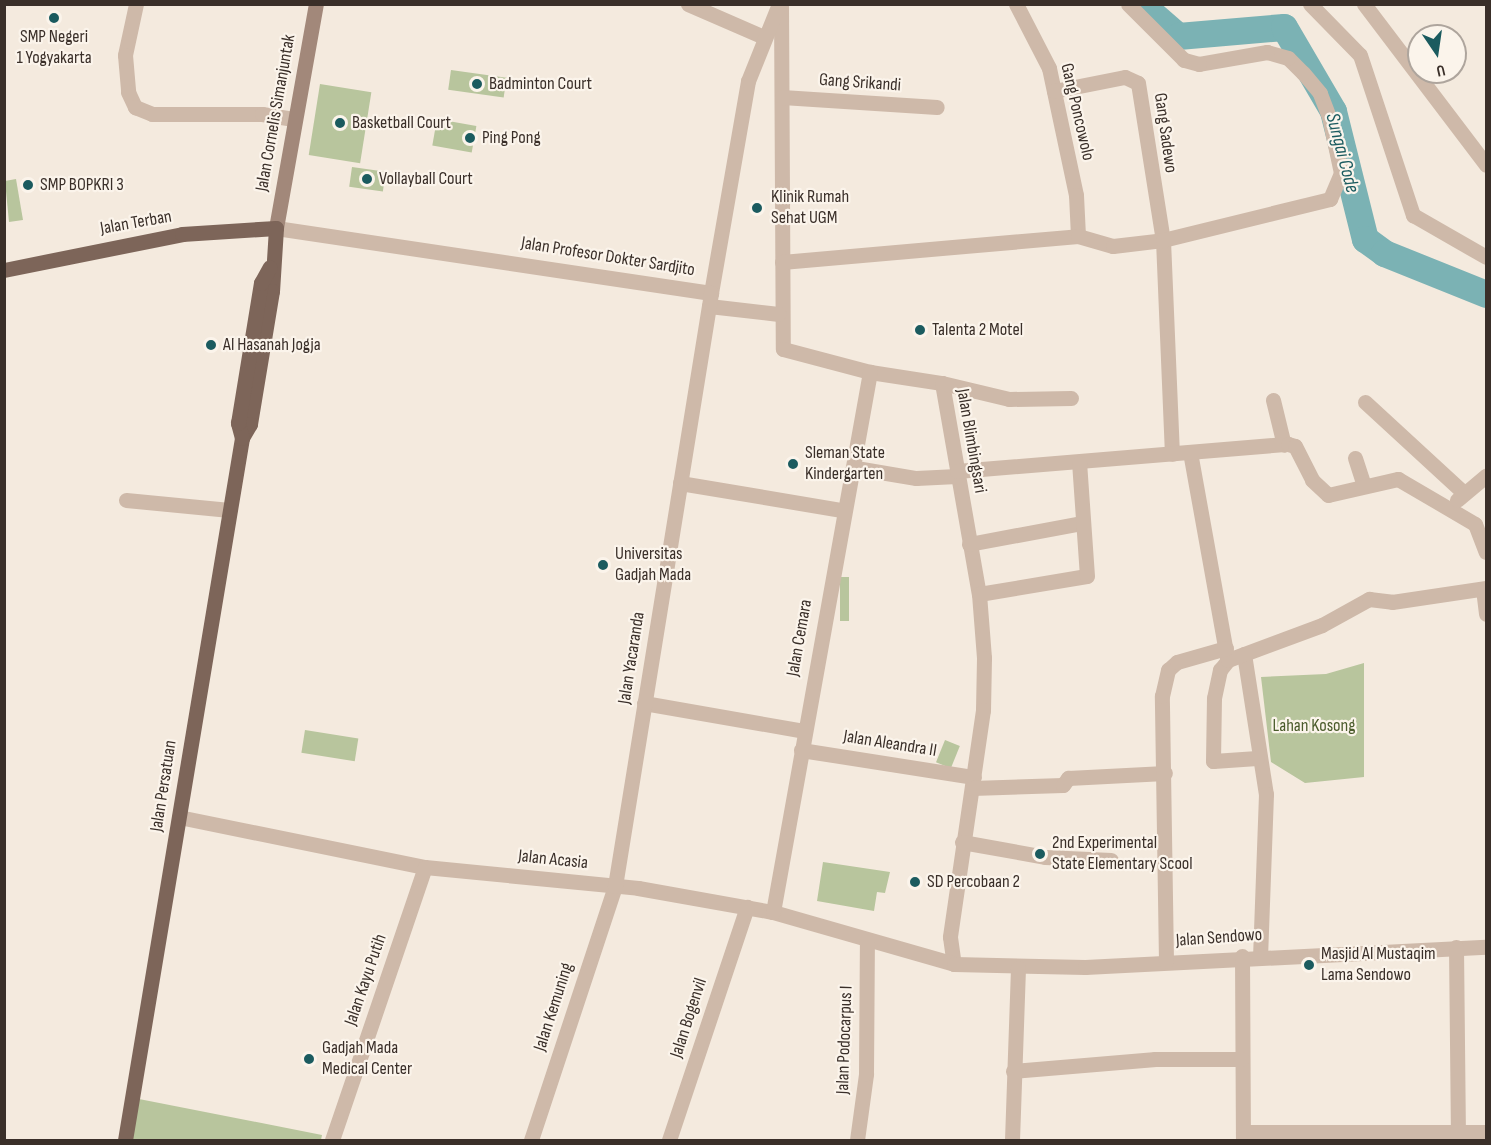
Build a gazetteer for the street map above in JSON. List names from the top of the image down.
{
  "streets": {
    "main road": ["Jalan Cornelis Simanjuntak", "Jalan Terban", "Jalan Persatuan"],
    "street": [
      "Gang Srikandi",
      "Gang Poncowolo",
      "Gang Sadewo",
      "Jalan Profesor Dokter Sardjito",
      "Jalan Blimbingsari",
      "Jalan Cemara",
      "Jalan Yacaranda",
      "Jalan Aleandra II",
      "Jalan Acasia",
      "Jalan Sendowo",
      "Jalan Kayu Putih",
      "Jalan Kemuning",
      "Jalan Bogenvil",
      "Jalan Podocarpus I"
    ]
  },
  "crossings": [
    ["Gang Srikandi", "Jalan Blimbingsari"],
    ["Gang Poncowolo", "Gang Sadewo"],
    ["Jalan Cornelis Simanjuntak", "Jalan Terban"],
    ["Jalan Cornelis Simanjuntak", "Jalan Profesor Dokter Sardjito"],
    ["Jalan Cornelis Simanjuntak", "Jalan Persatuan"],
    ["Jalan Terban", "Jalan Profesor Dokter Sardjito"],
    ["Jalan Terban", "Jalan Persatuan"],
    ["Jalan Profesor Dokter Sardjito", "Jalan Blimbingsari"],
    ["Jalan Profesor Dokter Sardjito", "Jalan Yacaranda"],
    ["Jalan Profesor Dokter Sardjito", "Jalan Persatuan"],
    ["Jalan Blimbingsari", "Jalan Cemara"],
    ["Jalan Blimbingsari", "Jalan Aleandra II"],
    ["Jalan Blimbingsari", "Jalan Acasia"],
    ["Jalan Blimbingsari", "Jalan Sendowo"],
    ["Jalan Cemara", "Jalan Aleandra II"],
    ["Jalan Cemara", "Jalan Acasia"],
    ["Jalan Yacaranda", "Jalan Acasia"],
    ["Jalan Yacaranda", "Jalan Kemuning"],
    ["Jalan Persatuan", "Jalan Acasia"],
    ["Jalan Acasia", "Jalan Sendowo"],
    ["Jalan Acasia", "Jalan Kayu Putih"],
    ["Jalan Acasia", "Jalan Kemuning"],
    ["Jalan Acasia", "Jalan Bogenvil"],
    ["Jalan Acasia", "Jalan Podocarpus I"]
  ],
  "water": ["Sungai Code"],
  "parks": ["Lahan Kosong"],
  "places": [
    "SMP Negeri 1 Yogyakarta",
    "Badminton Court",
    "Basketball Court",
    "Ping Pong",
    "Vollayball Court",
    "SMP BOPKRI 3",
    "Klinik Rumah Sehat UGM",
    "Talenta 2 Motel",
    "Al Hasanah Jogja",
    "Sleman State Kindergarten",
    "Universitas Gadjah Mada",
    "2nd Experimental State Elementary Scool",
    "SD Percobaan 2",
    "Masjid Al Mustaqim Lama Sendowo",
    "Gadjah Mada Medical Center"
  ],
  "north": "bottom"
}
